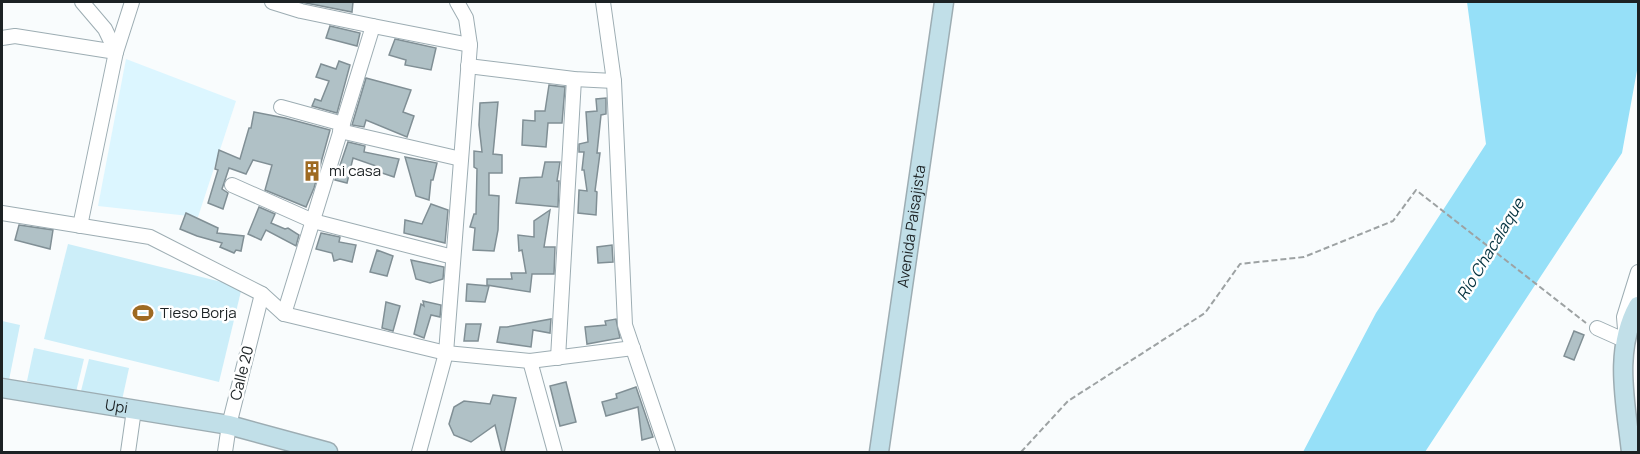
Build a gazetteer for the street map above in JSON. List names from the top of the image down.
{
  "streets": {
    "street": ["Avenida Paisajista", "Calle 20", "Upi"]
  },
  "crossings": [
    ["Calle 20", "Upi"]
  ],
  "water": ["Río Chacalaque"],
  "places": {
    "building": ["mi casa"],
    "sports": ["Tieso Borja"]
  }
}
